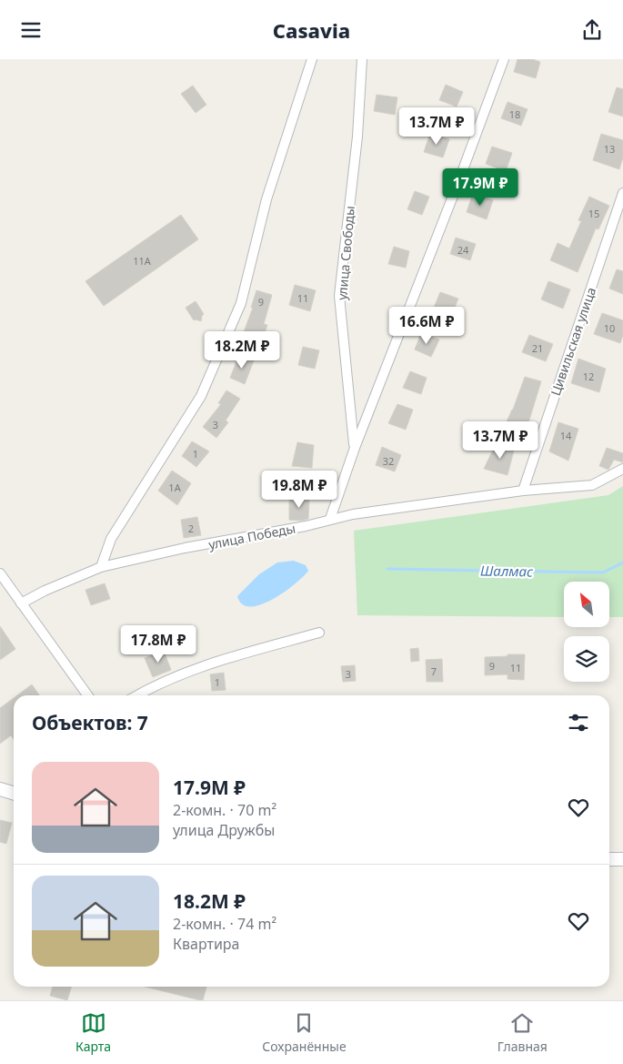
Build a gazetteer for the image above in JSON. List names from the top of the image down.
{
  "streets": {
    "street": ["улица Свободы", "Цивильская улица", "улица Победы"]
  },
  "crossings": [
    ["Цивильская улица", "улица Победы"]
  ],
  "water": ["Шалмас"],
  "house_numbers": [
    "18",
    "13",
    "15",
    "24",
    "11А",
    "11",
    "9",
    "10",
    "21",
    "12",
    "3",
    "14",
    "1",
    "32",
    "1А",
    "2",
    "9",
    "11",
    "7",
    "3",
    "1"
  ],
  "north": "top left",
  "page": {
    "header": "Casavia",
    "price": [
      "13.7M ₽",
      "17.9M ₽",
      "16.6M ₽",
      "18.2M ₽",
      "13.7M ₽",
      "19.8M ₽",
      "17.8M ₽"
    ],
    "heading": "Объектов: 7",
    "list": [
      {
        "name": "17.9M ₽",
        "note": "2-комн. · 70 m² · улица Дружбы"
      },
      {
        "name": "18.2M ₽",
        "note": "2-комн. · 74 m² · Квартира"
      }
    ],
    "tabs": ["Карта", "Сохранённые", "Главная"]
  }
}
